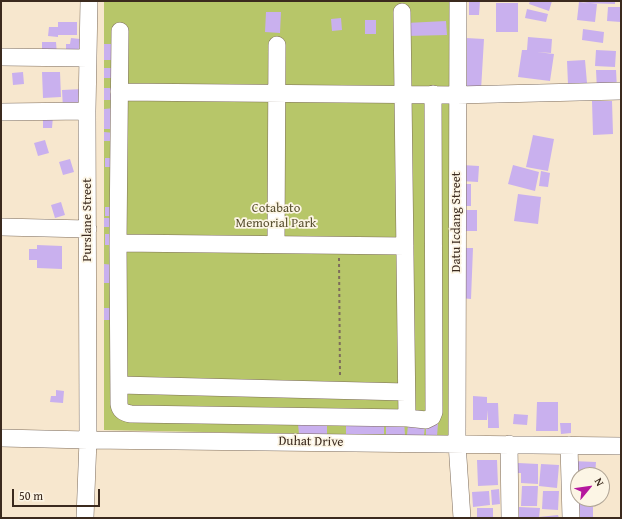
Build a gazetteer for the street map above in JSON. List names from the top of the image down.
{
  "streets": {
    "street": ["Purslane Street", "Datu Icdang Street", "Duhat Drive"]
  },
  "crossings": [
    ["Purslane Street", "Duhat Drive"],
    ["Datu Icdang Street", "Duhat Drive"]
  ],
  "parks": ["Cotabato Memorial Park"],
  "scale_bar": "50 m",
  "north": "top right"
}
